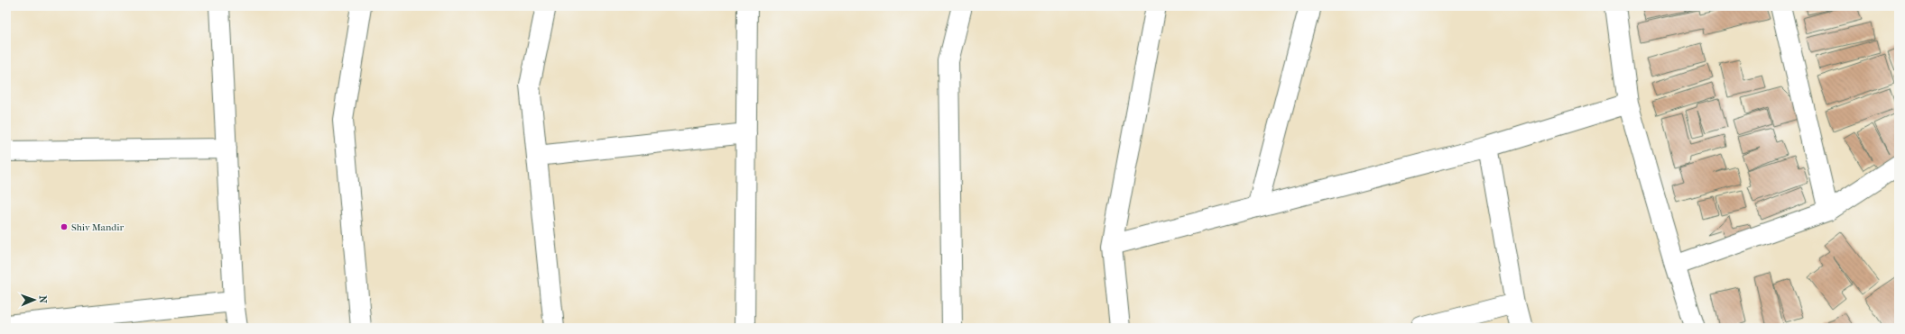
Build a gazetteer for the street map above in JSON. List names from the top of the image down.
{
  "places": ["Shiv Mandir"],
  "north": "right"
}
